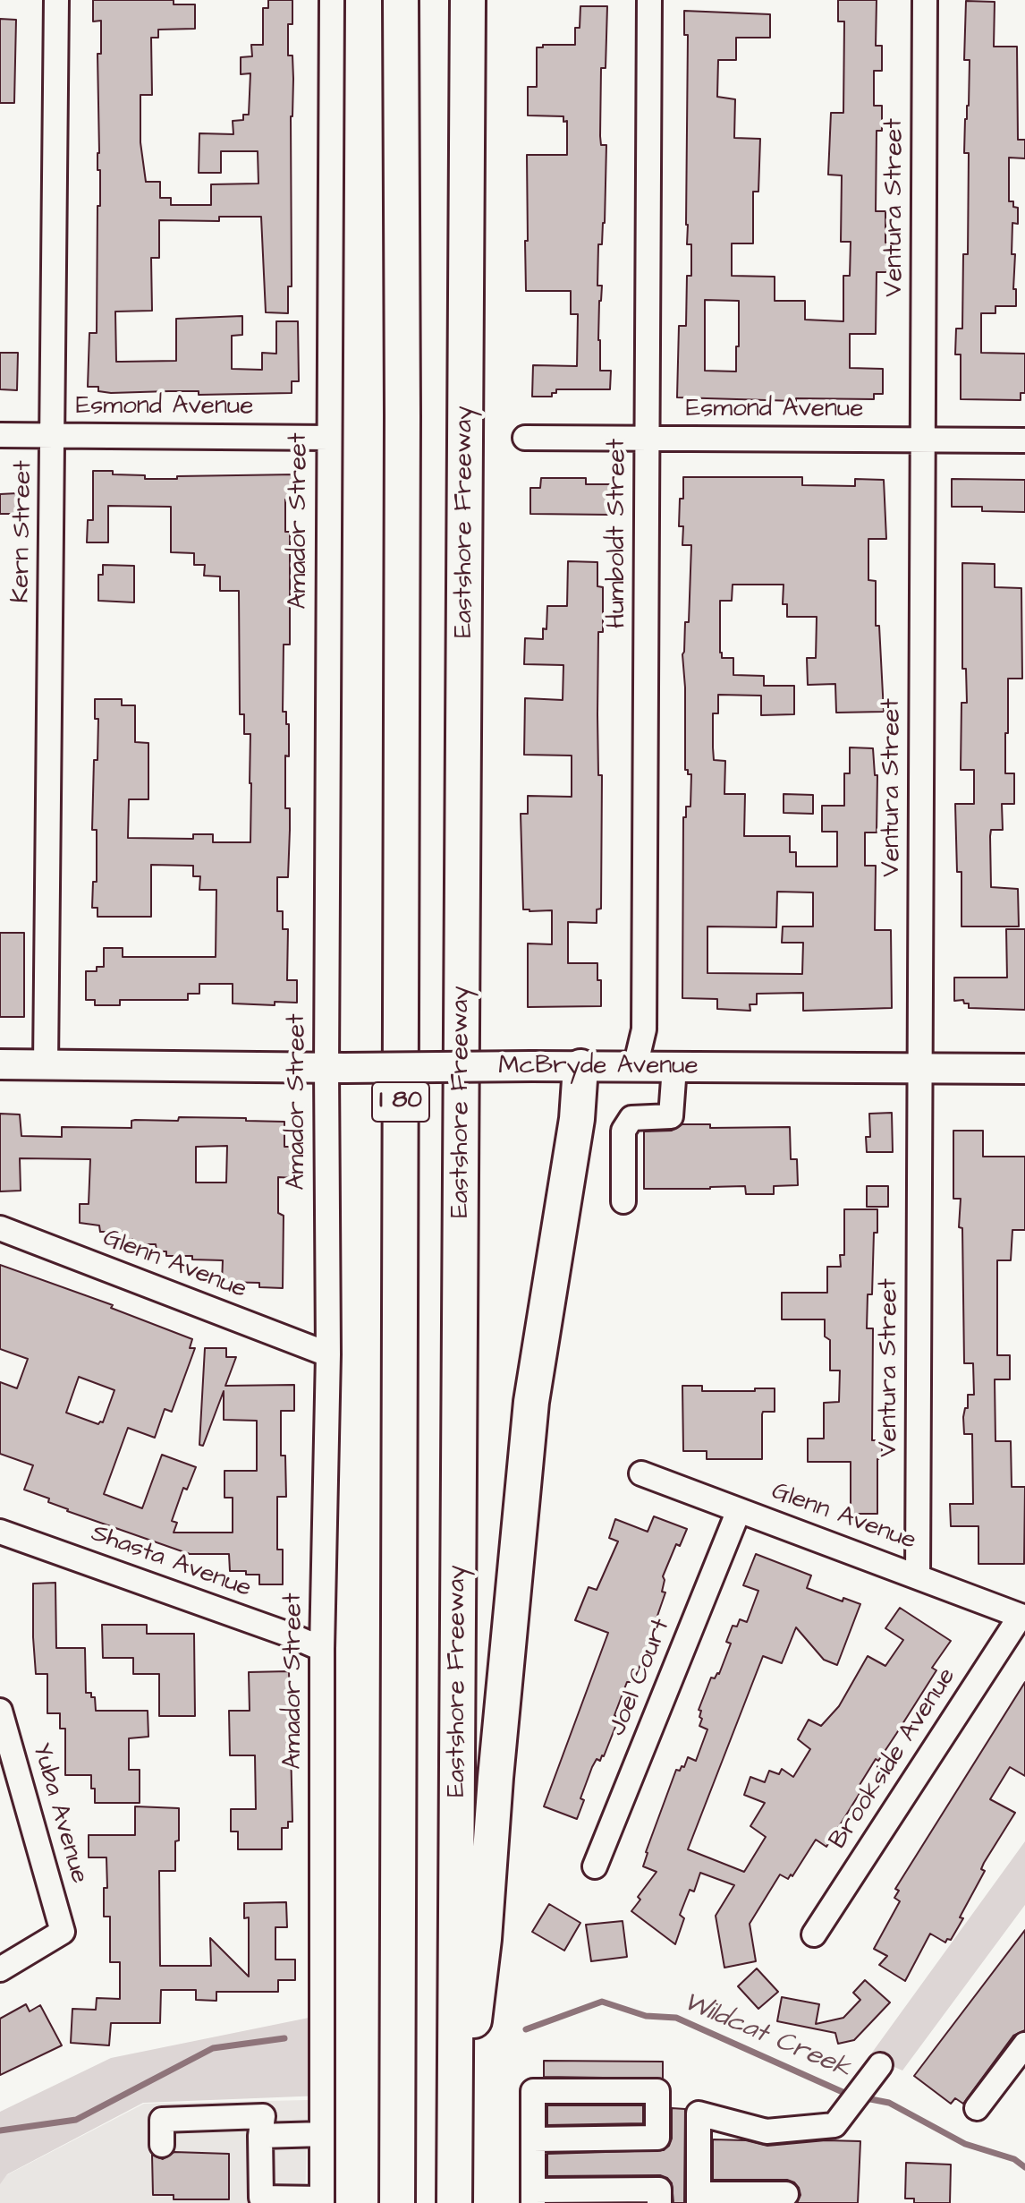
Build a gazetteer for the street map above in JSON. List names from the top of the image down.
{
  "streets": {
    "highway": ["Eastshore Freeway", "I 80"],
    "main road": ["McBryde Avenue"],
    "street": [
      "Ventura Street",
      "Esmond Avenue",
      "Amador Street",
      "Kern Street",
      "Humboldt Street",
      "Glenn Avenue",
      "Shasta Avenue",
      "Joel Court",
      "Brookside Avenue",
      "Yuba Avenue"
    ]
  },
  "crossings": [
    ["Ventura Street", "Esmond Avenue"],
    ["Ventura Street", "McBryde Avenue"],
    ["Ventura Street", "Glenn Avenue"],
    ["Esmond Avenue", "Amador Street"],
    ["Esmond Avenue", "Kern Street"],
    ["Esmond Avenue", "Humboldt Street"],
    ["Amador Street", "McBryde Avenue"],
    ["Amador Street", "Glenn Avenue"],
    ["Amador Street", "Shasta Avenue"],
    ["Kern Street", "McBryde Avenue"],
    ["Humboldt Street", "McBryde Avenue"],
    ["Glenn Avenue", "Joel Court"],
    ["Glenn Avenue", "Brookside Avenue"]
  ],
  "water": ["Wildcat Creek"]
}
